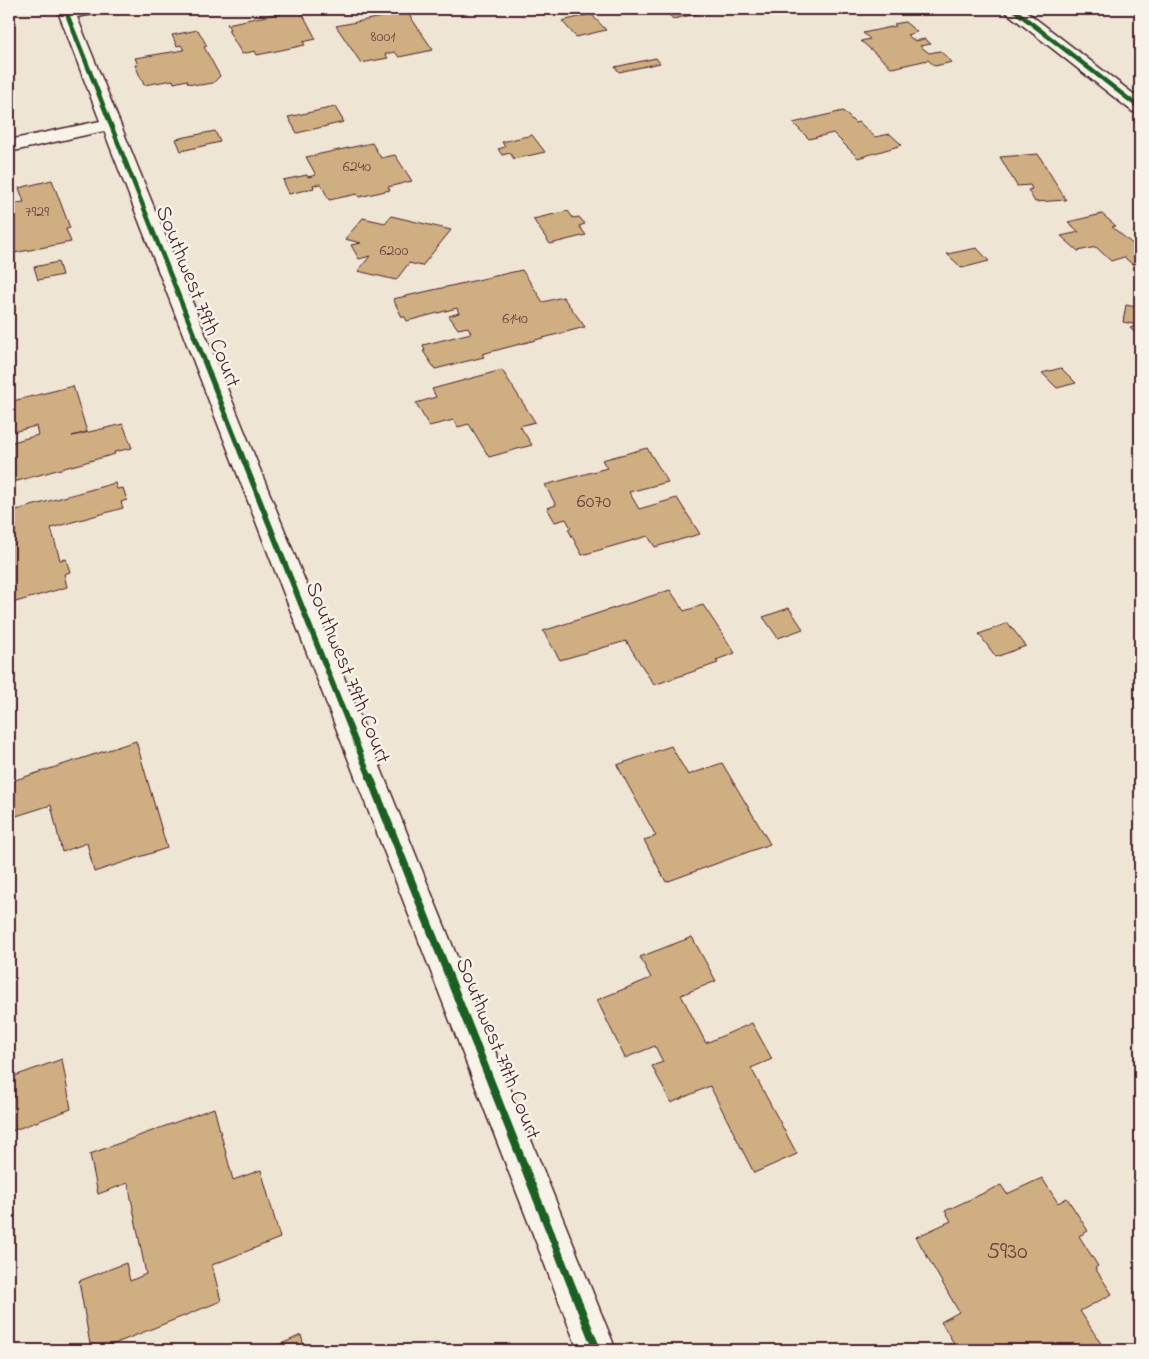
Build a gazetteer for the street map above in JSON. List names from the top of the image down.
{
  "streets": {
    "street": ["Southwest 79th Court"]
  },
  "house_numbers": [
    "8001",
    "6240",
    "7929",
    "6200",
    "6140",
    "6070",
    "5930"
  ]
}
